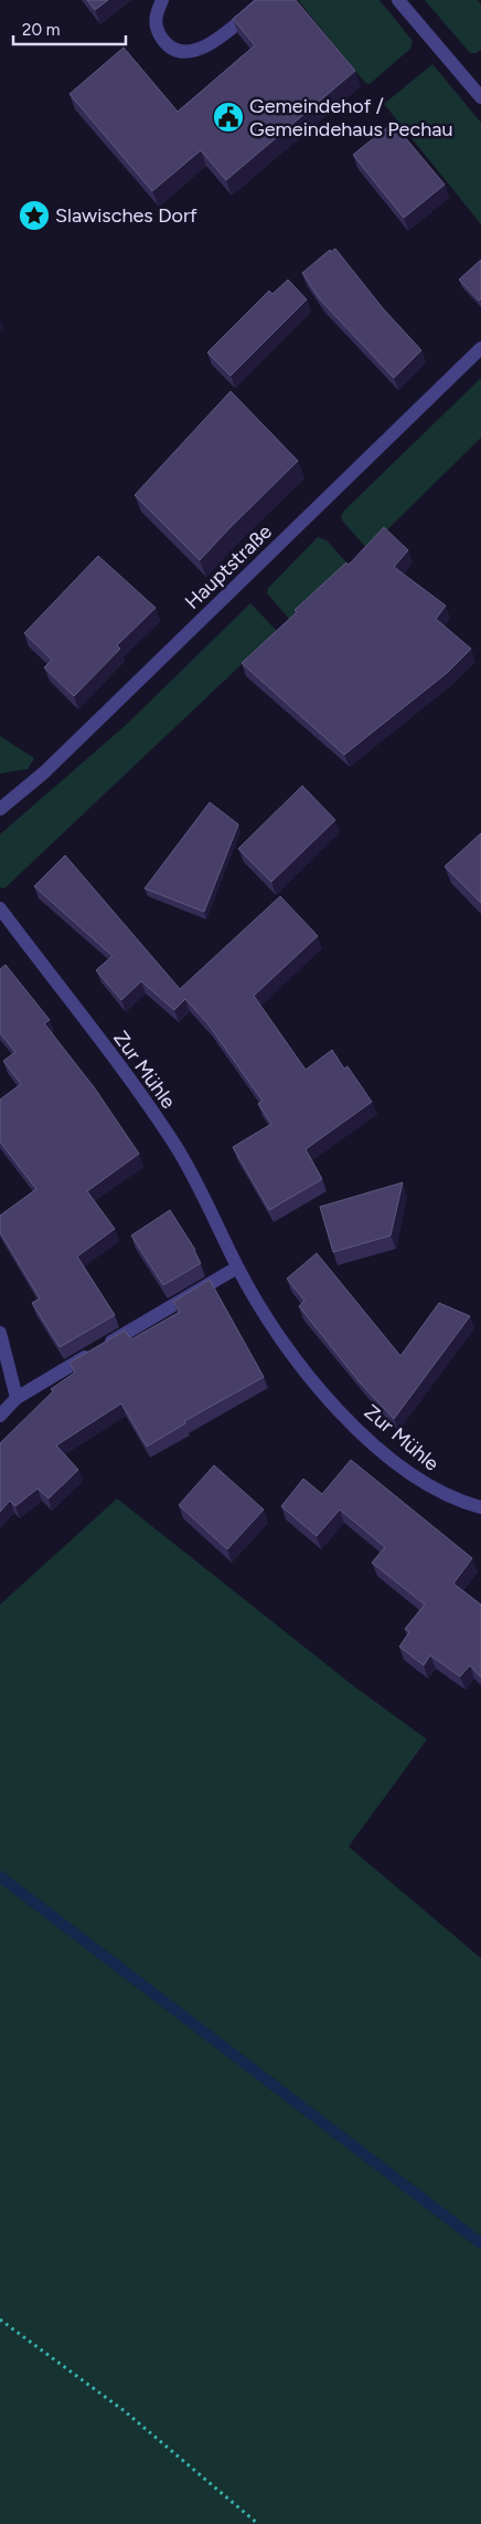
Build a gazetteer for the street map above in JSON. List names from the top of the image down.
{
  "streets": {
    "street": ["Hauptstraße", "Zur Mühle"]
  },
  "places": {
    "public building": ["Gemeindehof / Gemeindehaus Pechau"],
    "place": ["Slawisches Dorf"]
  },
  "scale_bar": "20 m"
}
